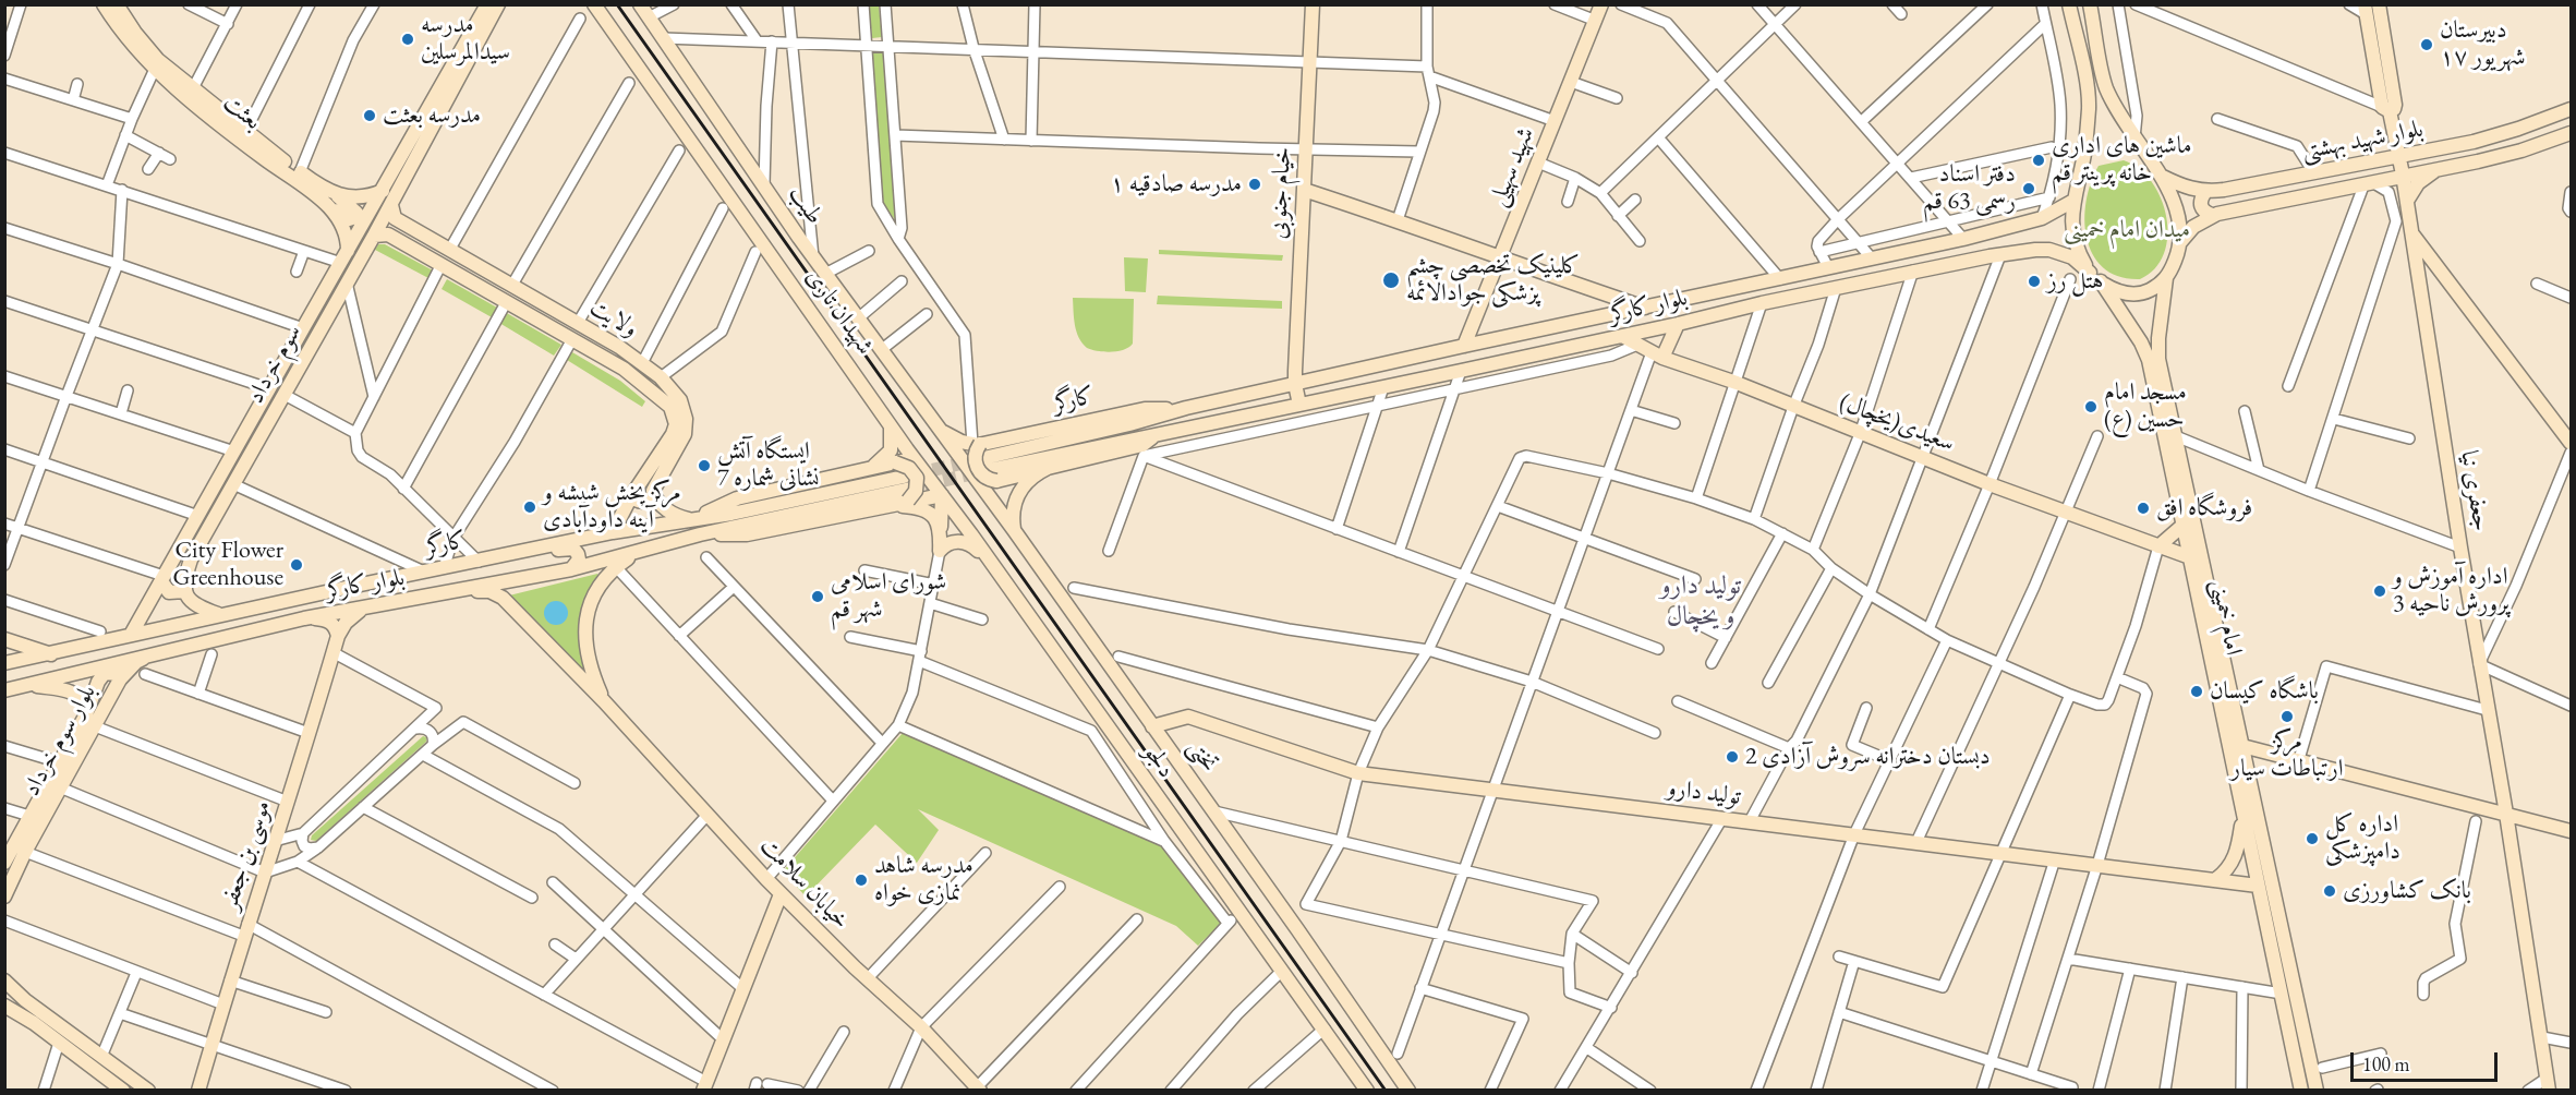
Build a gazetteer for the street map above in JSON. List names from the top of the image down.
{
  "streets": {
    "street": [
      "بعثت",
      "بلوار شهید بهشتی",
      "شهید سهیلی",
      "خیام جنوبی",
      "طیب",
      "بلوار کارگر",
      "شهیدان تاری",
      "ولایت",
      "سوم خرداد",
      "کارگر",
      "سعیدی(یخچال)",
      "جعفری نیا",
      "امام خمینی",
      "بلوار سوم خرداد",
      "تختی",
      "دلجو",
      "تولید دارو",
      "موسی بن جعفر",
      "خیابان سلامت"
    ]
  },
  "crossings": [
    ["بعثت", "سوم خرداد"],
    ["بلوار شهید بهشتی", "جعفری نیا"],
    ["شهید سهیلی", "بلوار کارگر"],
    ["خیام جنوبی", "بلوار کارگر"],
    ["طیب", "تختی"],
    ["بلوار کارگر", "کارگر"],
    ["بلوار کارگر", "سعیدی(یخچال)"],
    ["بلوار کارگر", "امام خمینی"],
    ["بلوار کارگر", "بلوار سوم خرداد"],
    ["بلوار کارگر", "خیابان سلامت"],
    ["شهیدان تاری", "دلجو"],
    ["ولایت", "سوم خرداد"],
    ["سوم خرداد", "کارگر"],
    ["سعیدی(یخچال)", "امام خمینی"],
    ["امام خمینی", "تولید دارو"],
    ["تختی", "تولید دارو"]
  ],
  "districts": ["تولید دارو و یخچال"],
  "parks": ["میدان امام خمینی"],
  "places": [
    "مدرسه سیدالمرسلین",
    "دبیرستان ۱۷ شهریور",
    "مدرسه بعثت",
    "ماشین های اداری خانه پرینتر قم",
    "مدرسه صادقیه ۱",
    "دفتر اسناد رسمی 63 قم",
    "کلینیک تخصصی چشم پزشکی جوادالائمه",
    "هتل رز",
    "مسجد امام حسین (ع)",
    "ایستگاه آتش نشانی شماره 7",
    "مرکز پخش شیشه و آینه داودآبادی",
    "فروشگاه افق",
    "City Flower Greenhouse",
    "اداره آموزش و پرورش ناحیه 3",
    "شورای اسلامی شهر قم",
    "باشگاه کیسان",
    "مرکز ارتباطات سیار",
    "دبستان دخترانه سروش آزادی 2",
    "اداره کل دامپزشکی",
    "مدرسه شاهد نمازی خواه",
    "بانک کشاورزی"
  ],
  "scale_bar": "100 m"
}
